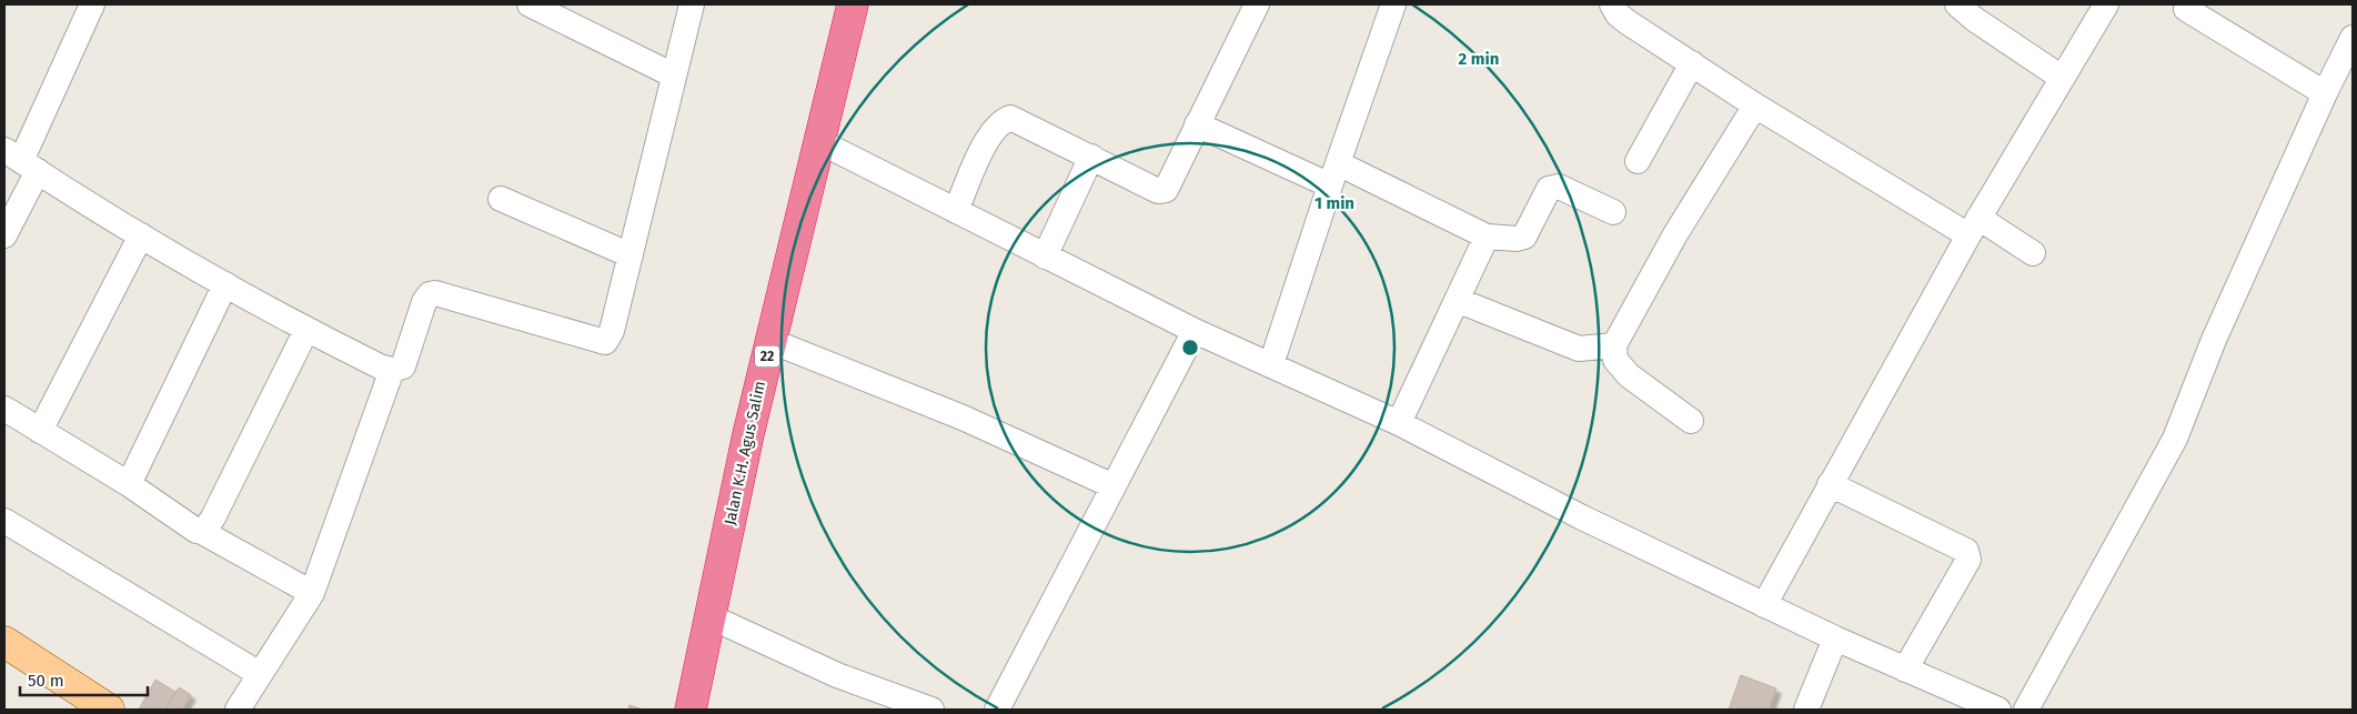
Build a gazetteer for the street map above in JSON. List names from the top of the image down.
{
  "streets": {
    "highway": ["22", "Jalan K.H. Agus Salim"]
  },
  "scale_bar": "50 m",
  "rings": ["2 min", "1 min"]
}
